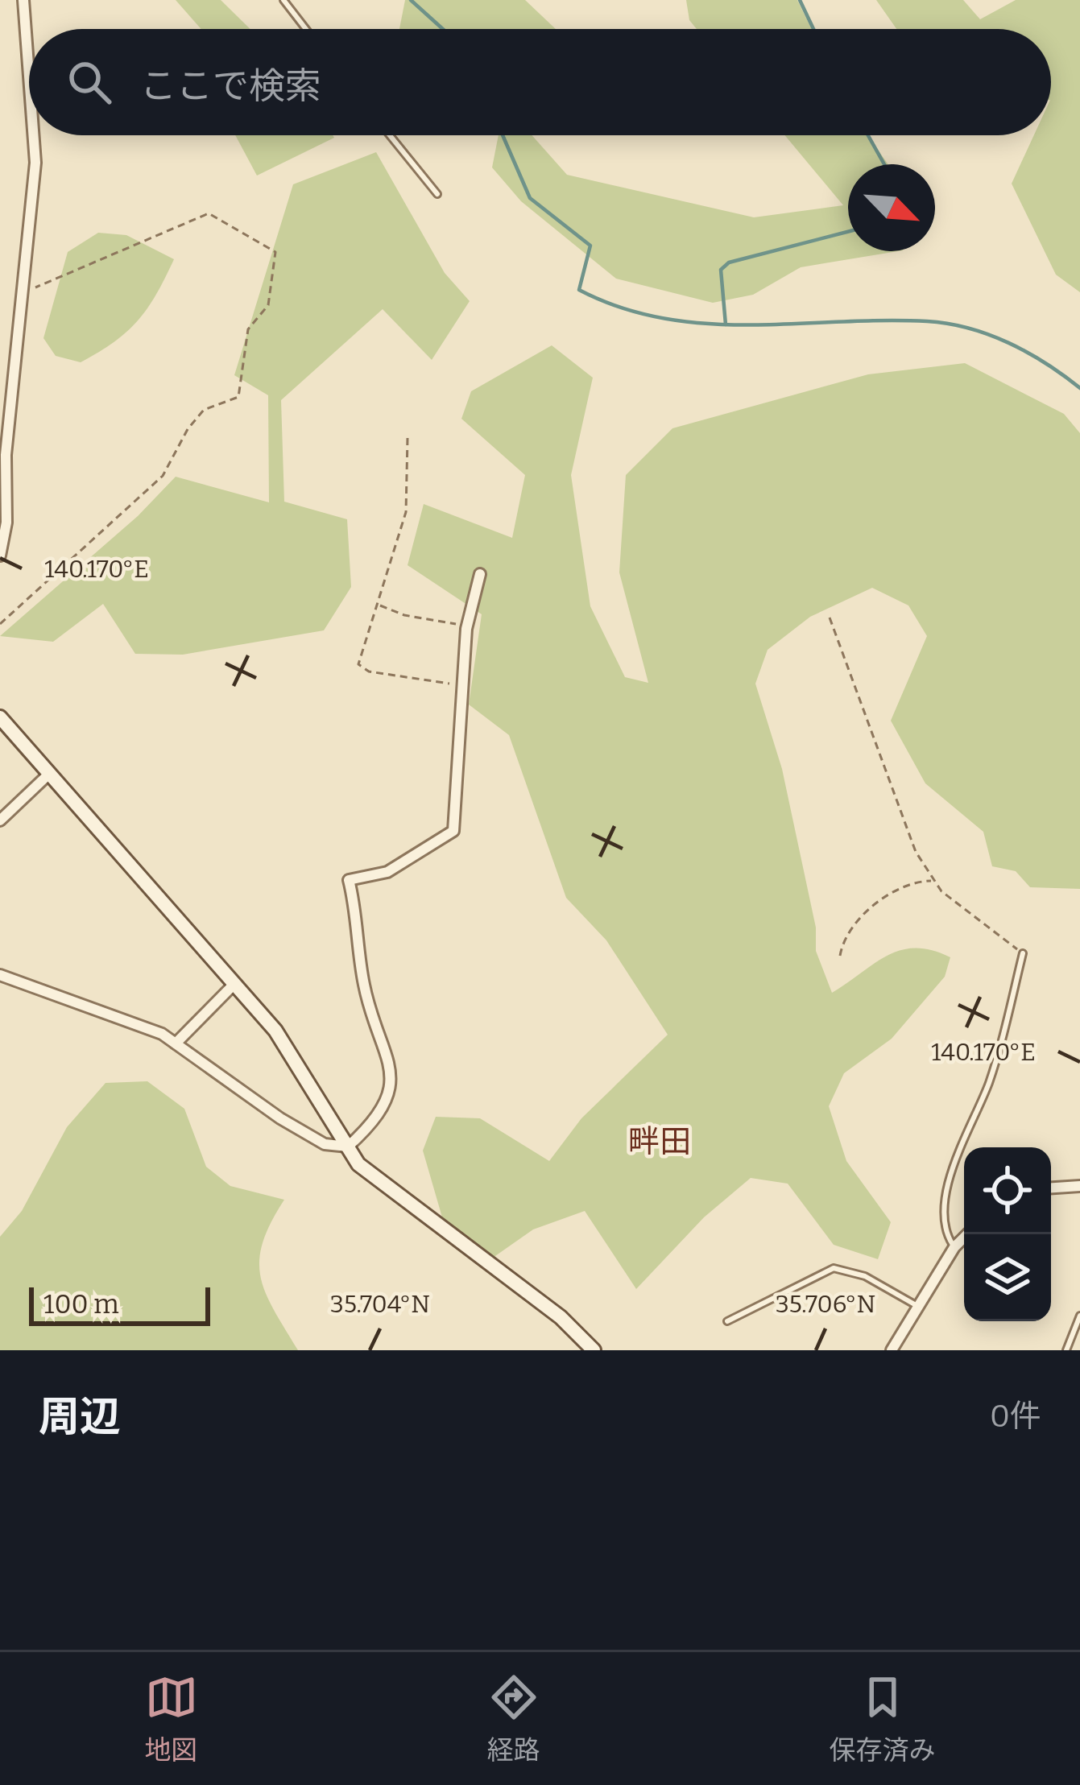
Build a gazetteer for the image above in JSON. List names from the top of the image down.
{
  "districts": ["畔田"],
  "scale_bar": "100 m",
  "north": "bottom right",
  "page": {
    "search": "ここで検索",
    "scale": "100 m",
    "heading": ["周辺", "0件"],
    "nav": ["地図", "経路", "保存済み"]
  },
  "coordinates": ["140.170°E", "35.704°N", "35.706°N"]
}
